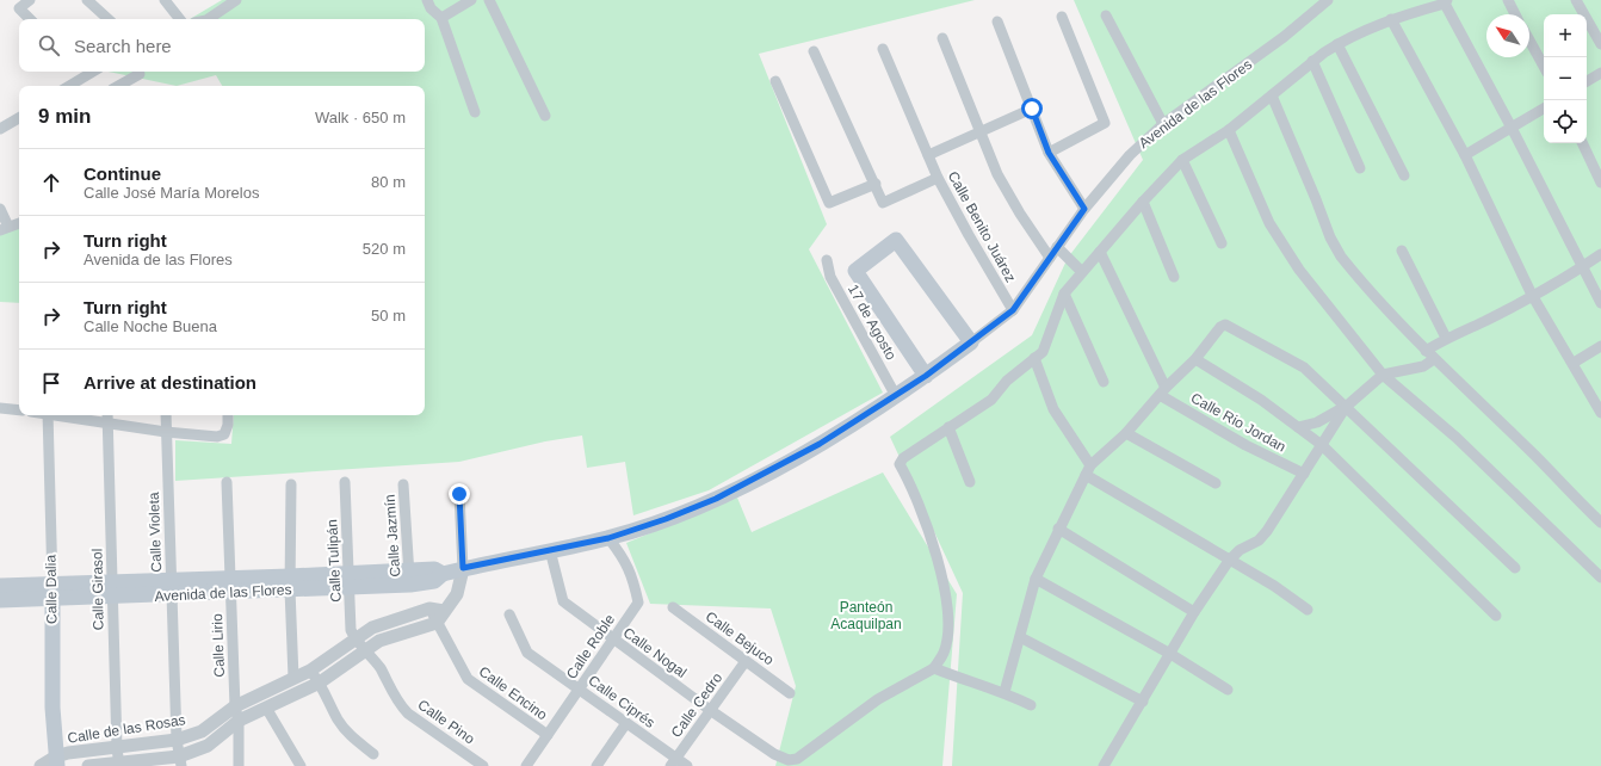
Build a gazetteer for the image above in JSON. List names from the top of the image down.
{
  "streets": {
    "main road": ["Avenida de las Flores", "Calle Dalia"],
    "street": [
      "Calle Benito Juárez",
      "17 de Agosto",
      "Calle Rio Jordan",
      "Calle Violeta",
      "Calle Jazmín",
      "Calle Tulipán",
      "Calle Girasol",
      "Calle Bejuco",
      "Calle Lirio",
      "Calle Roble",
      "Calle Nogal",
      "Calle Encino",
      "Calle Ciprés",
      "Calle Cedro",
      "Calle Pino",
      "Calle de las Rosas"
    ]
  },
  "crossings": [
    ["Avenida de las Flores", "Calle Benito Juárez"],
    ["Avenida de las Flores", "17 de Agosto"],
    ["Avenida de las Flores", "Calle Violeta"],
    ["Avenida de las Flores", "Calle Jazmín"],
    ["Avenida de las Flores", "Calle Tulipán"],
    ["Avenida de las Flores", "Calle Dalia"],
    ["Avenida de las Flores", "Calle Girasol"],
    ["Avenida de las Flores", "Calle Lirio"],
    ["Avenida de las Flores", "Calle Roble"],
    ["Avenida de las Flores", "Calle Nogal"],
    ["Calle Violeta", "Calle de las Rosas"],
    ["Calle Tulipán", "Calle Pino"],
    ["Calle Tulipán", "Calle de las Rosas"],
    ["Calle Dalia", "Calle de las Rosas"],
    ["Calle Girasol", "Calle de las Rosas"],
    ["Calle Bejuco", "Calle Cedro"],
    ["Calle Lirio", "Calle de las Rosas"],
    ["Calle Roble", "Calle Nogal"],
    ["Calle Roble", "Calle Encino"],
    ["Calle Roble", "Calle Ciprés"],
    ["Calle Nogal", "Calle Cedro"],
    ["Calle Encino", "Calle de las Rosas"],
    ["Calle Ciprés", "Calle Cedro"],
    ["Calle Pino", "Calle de las Rosas"]
  ],
  "parks": ["Panteón Acaquilpan"],
  "north": "top left",
  "page": {
    "map_buttons": ["+", "−"],
    "search": "Search here",
    "heading": ["9 min", "Walk · 650 m"],
    "list": [
      ["Continue", "Calle José María Morelos", "80 m"],
      ["Turn right", "Avenida de las Flores", "520 m"],
      ["Turn right", "Calle Noche Buena", "50 m"],
      "Arrive at destination"
    ]
  }
}
